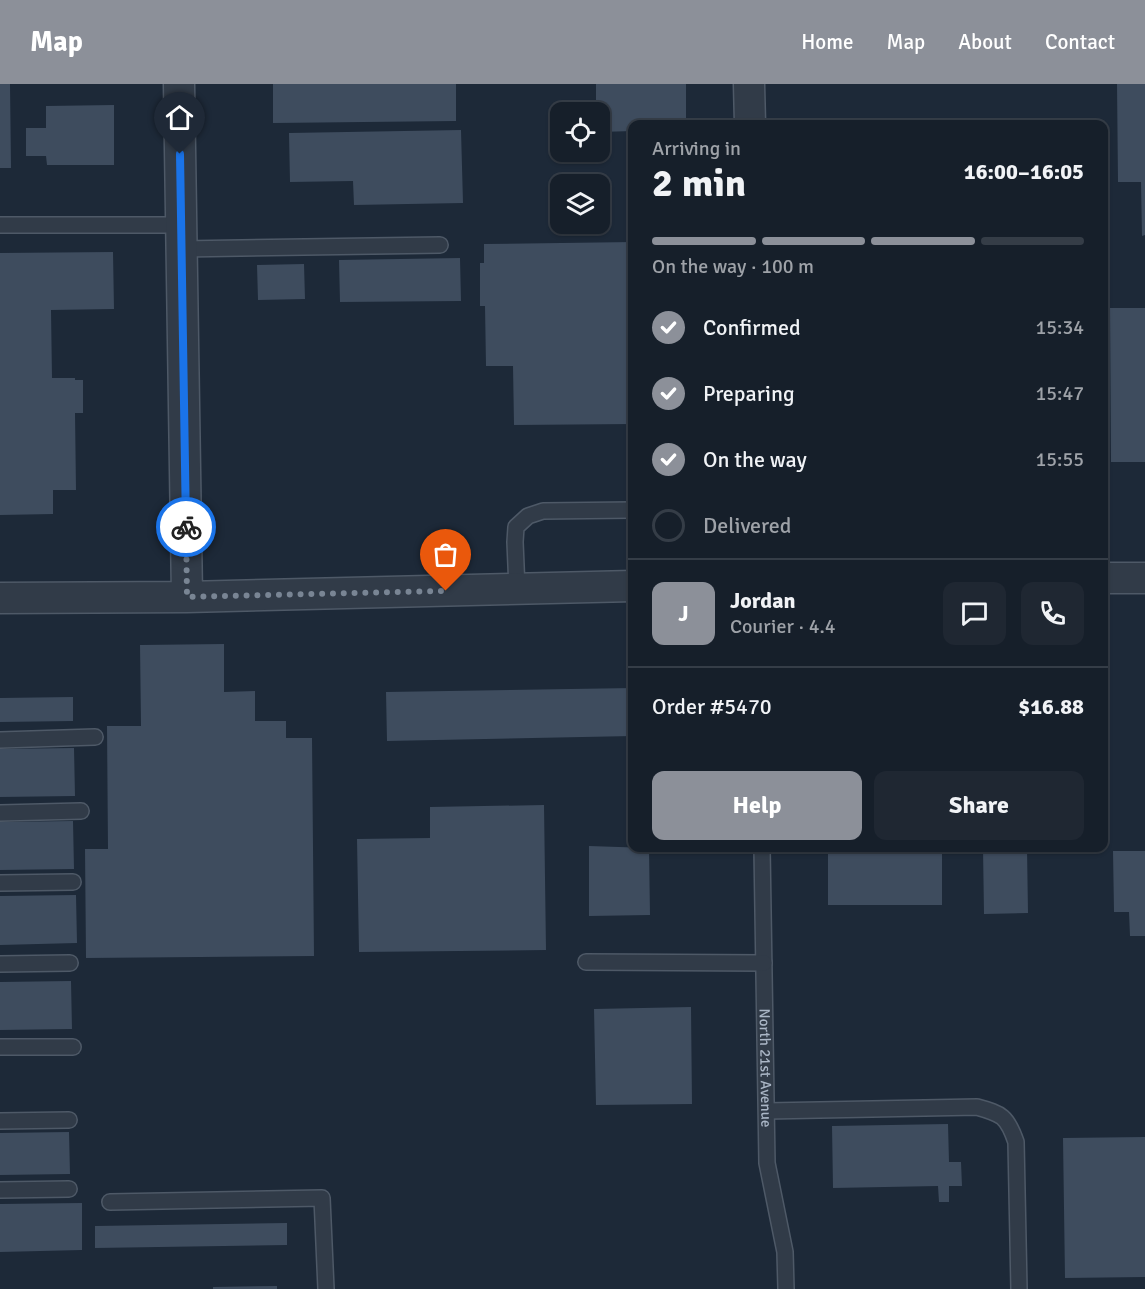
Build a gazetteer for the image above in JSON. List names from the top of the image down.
{
  "streets": {
    "lane": ["North 21st Avenue"]
  },
  "page": {
    "header": "Map",
    "nav": [
      "Home",
      "Map",
      "About",
      "Contact"
    ],
    "heading": ["2 min", "Arriving in", "16:00–16:05"],
    "panel": [
      "Jordan",
      "Courier · 4.4",
      "Order #5470",
      "$16.88"
    ],
    "bar": "On the way · 100 m",
    "list": [
      ["Confirmed", "15:34"],
      ["Preparing", "15:47"],
      ["On the way", "15:55"],
      "Delivered"
    ],
    "round": "J",
    "buttons": ["Help", "Share"]
  }
}
